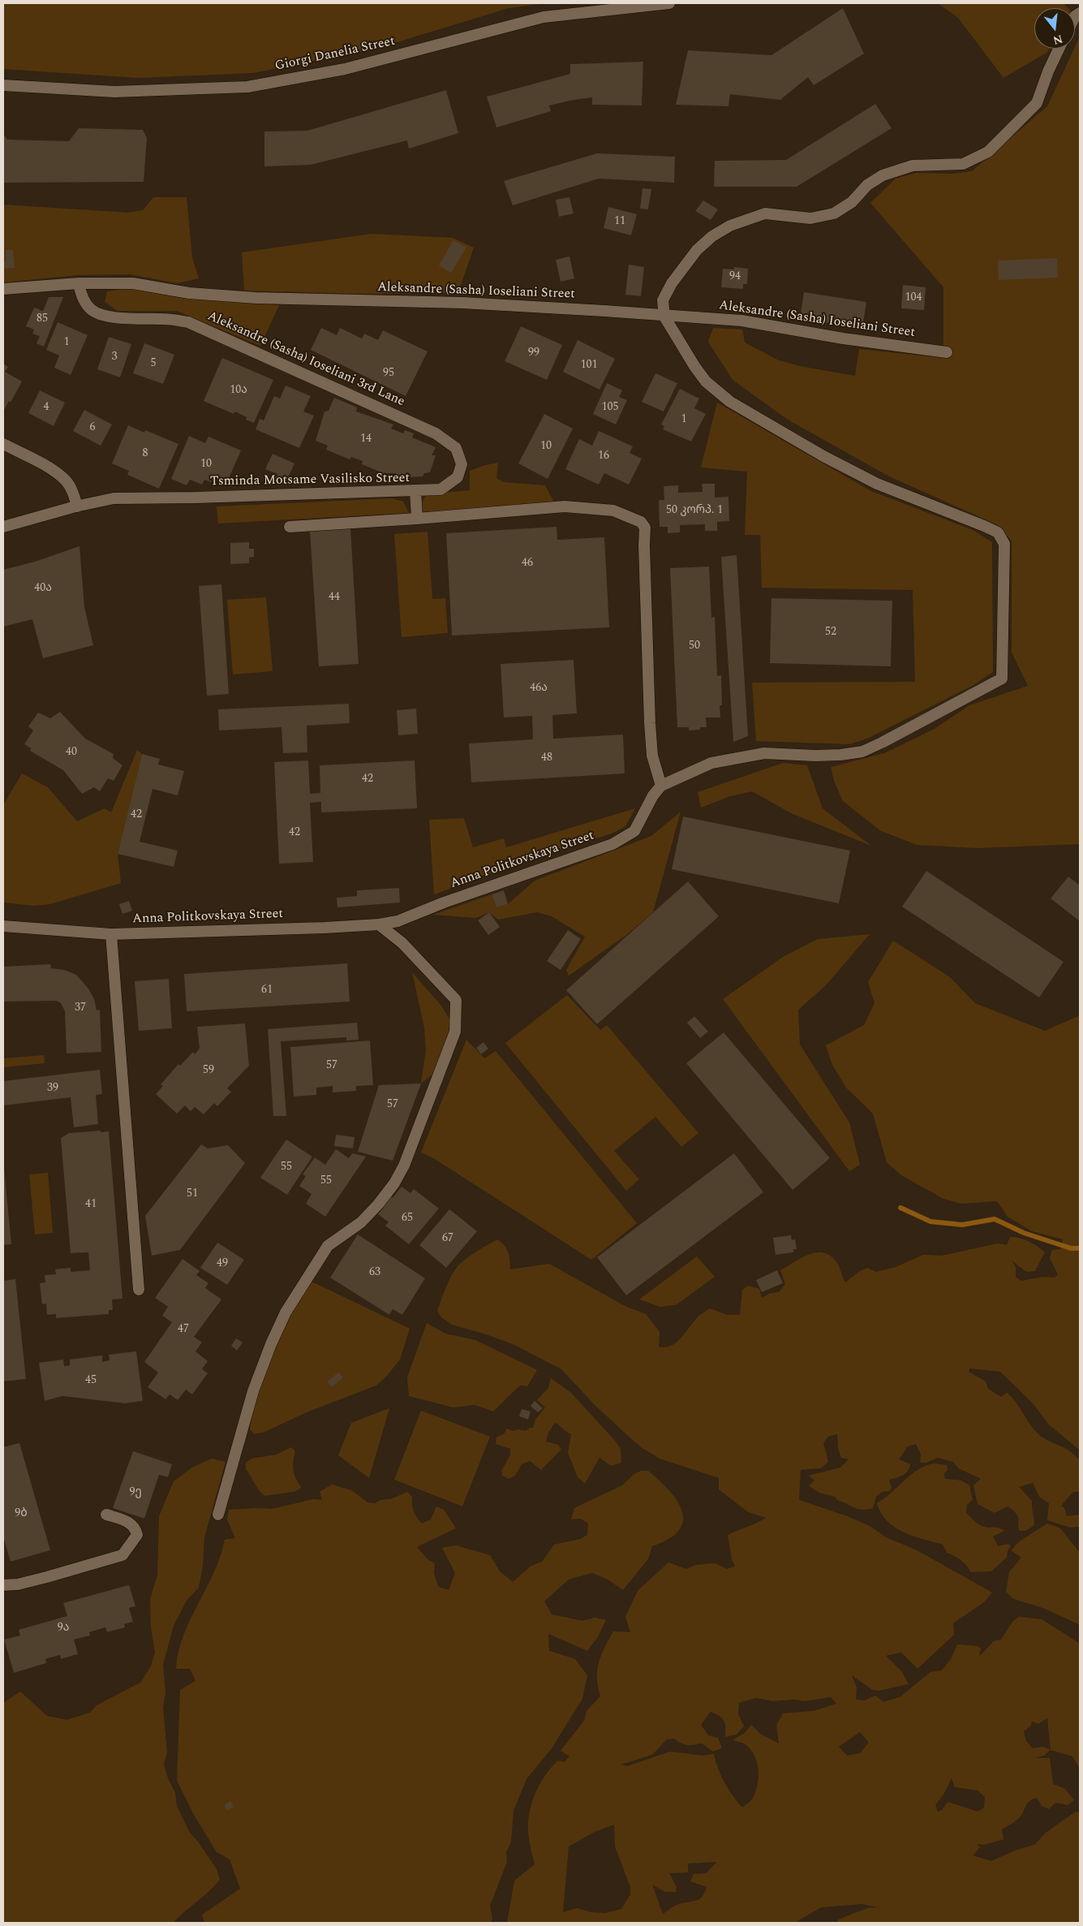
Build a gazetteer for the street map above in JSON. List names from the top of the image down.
{
  "streets": {
    "street": [
      "Giorgi Danelia Street",
      "Aleksandre (Sasha) Ioseliani Street",
      "Aleksandre (Sasha) Ioseliani 3rd Lane",
      "Tsminda Motsame Vasilisko Street",
      "Anna Politkovskaya Street"
    ]
  },
  "crossings": [
    ["Aleksandre (Sasha) Ioseliani Street", "Aleksandre (Sasha) Ioseliani 3rd Lane"],
    ["Aleksandre (Sasha) Ioseliani 3rd Lane", "Tsminda Motsame Vasilisko Street"]
  ],
  "house_numbers": [
    "11",
    "94",
    "104",
    "85",
    "1",
    "99",
    "3",
    "5",
    "101",
    "95",
    "10ა",
    "4",
    "105",
    "1",
    "6",
    "14",
    "10",
    "8",
    "16",
    "10",
    "50 კორპ. 1",
    "46",
    "40ა",
    "44",
    "52",
    "50",
    "46ა",
    "40",
    "48",
    "42",
    "42",
    "42",
    "61",
    "37",
    "57",
    "59",
    "39",
    "57",
    "55",
    "55",
    "51",
    "41",
    "65",
    "67",
    "49",
    "63",
    "47",
    "45",
    "9ე",
    "9ბ",
    "9ა"
  ],
  "north": "bottom"
}
